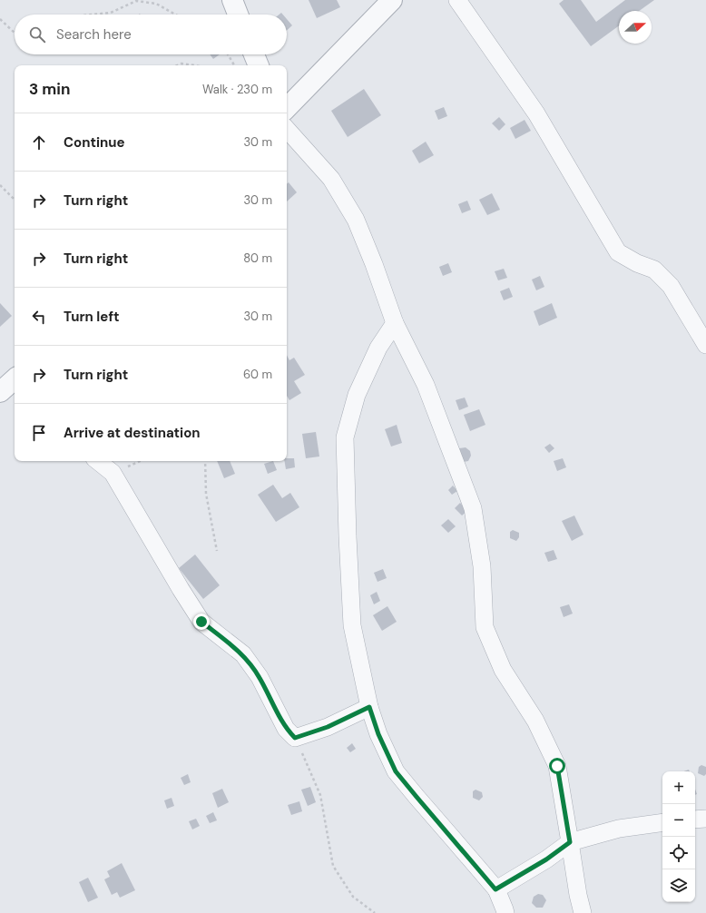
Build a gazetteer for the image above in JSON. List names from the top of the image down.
{
  "north": "right",
  "page": {
    "search": "Search here",
    "heading": ["3 min", "Walk · 230 m"],
    "list": [
      ["Continue", "30 m"],
      ["Turn right", "30 m"],
      ["Turn right", "80 m"],
      ["Turn left", "30 m"],
      ["Turn right", "60 m"],
      "Arrive at destination"
    ],
    "map_buttons": ["+", "−"]
  }
}
